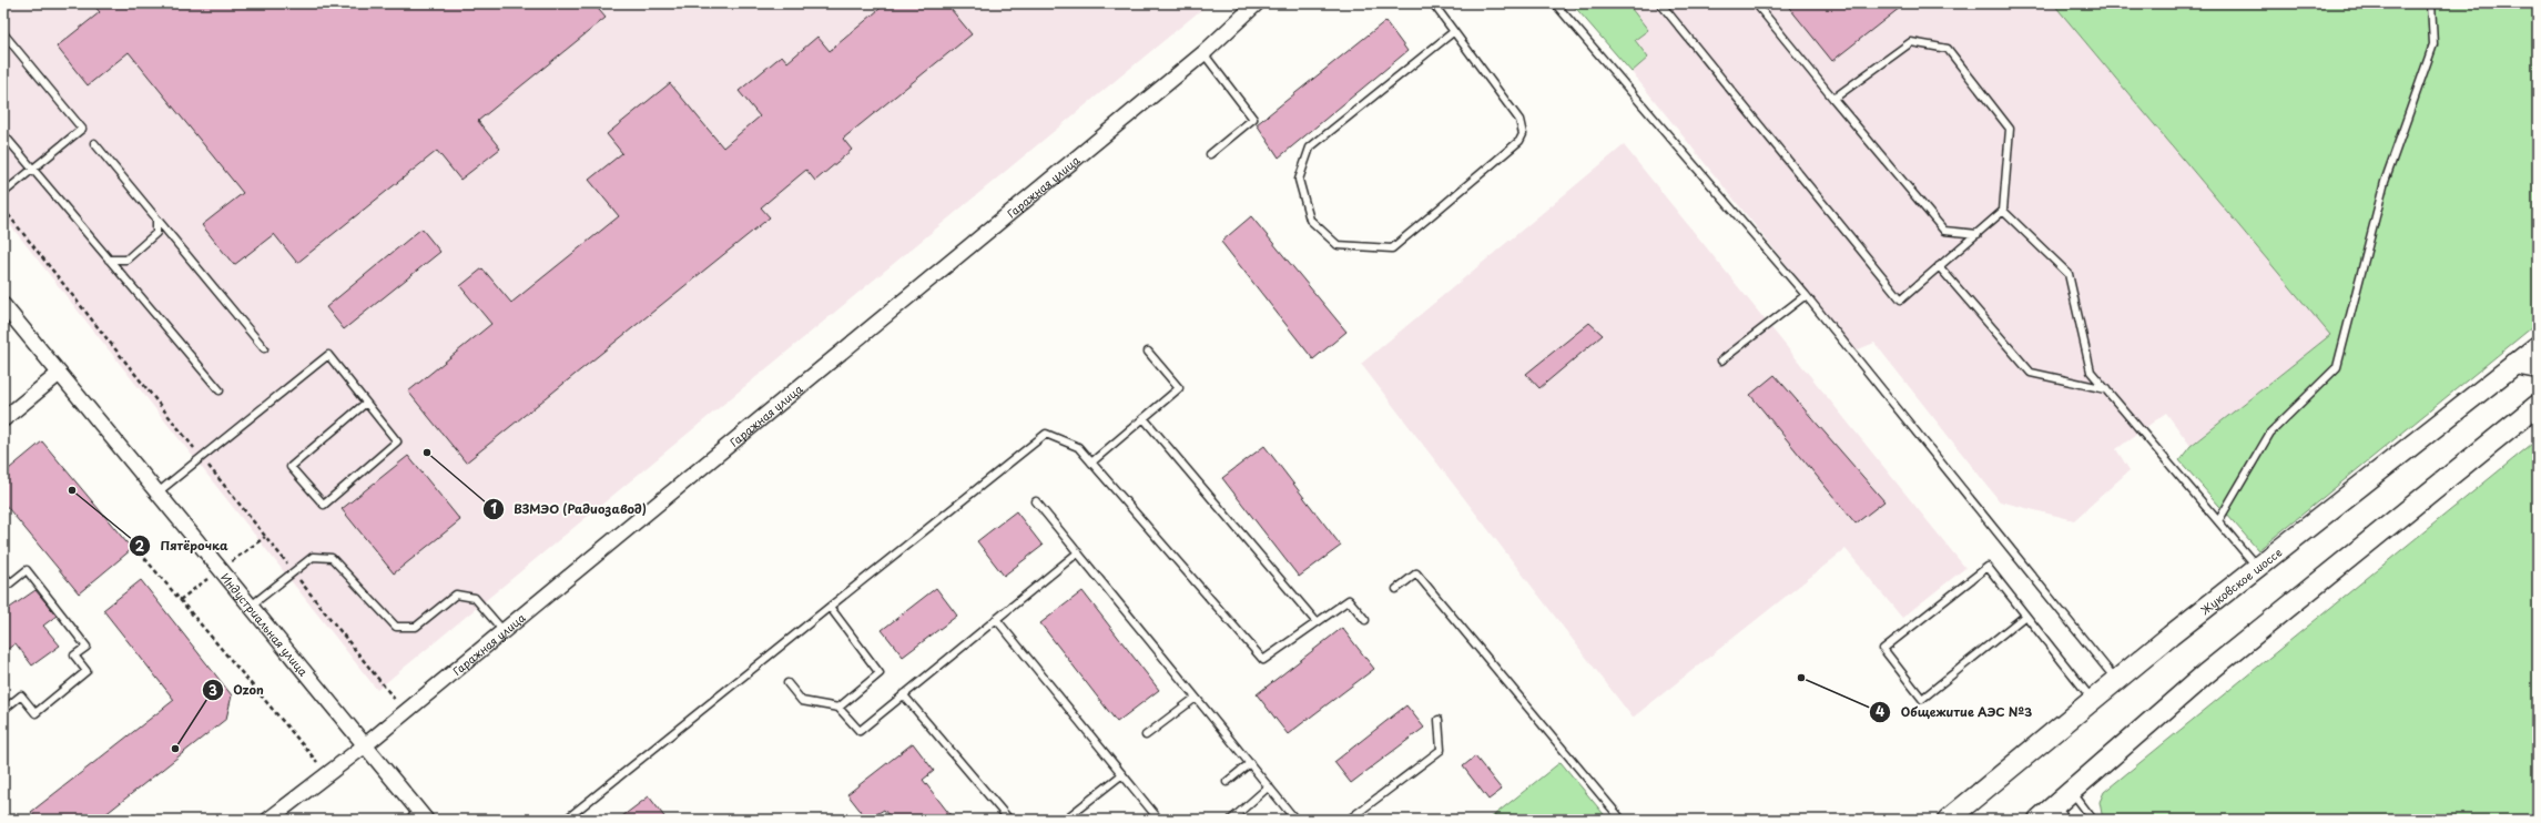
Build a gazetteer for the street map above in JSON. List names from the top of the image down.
{
  "streets": {
    "main road": ["Жуковское шоссе"],
    "street": ["Гаражная улица", "Индустриальная улица"]
  },
  "crossings": [
    ["Гаражная улица", "Индустриальная улица"]
  ],
  "places": [
    "ВЗМЭО (Радиозавод)",
    "Пятёрочка",
    "Общежитие АЭС №3",
    "Ozon"
  ]
}
